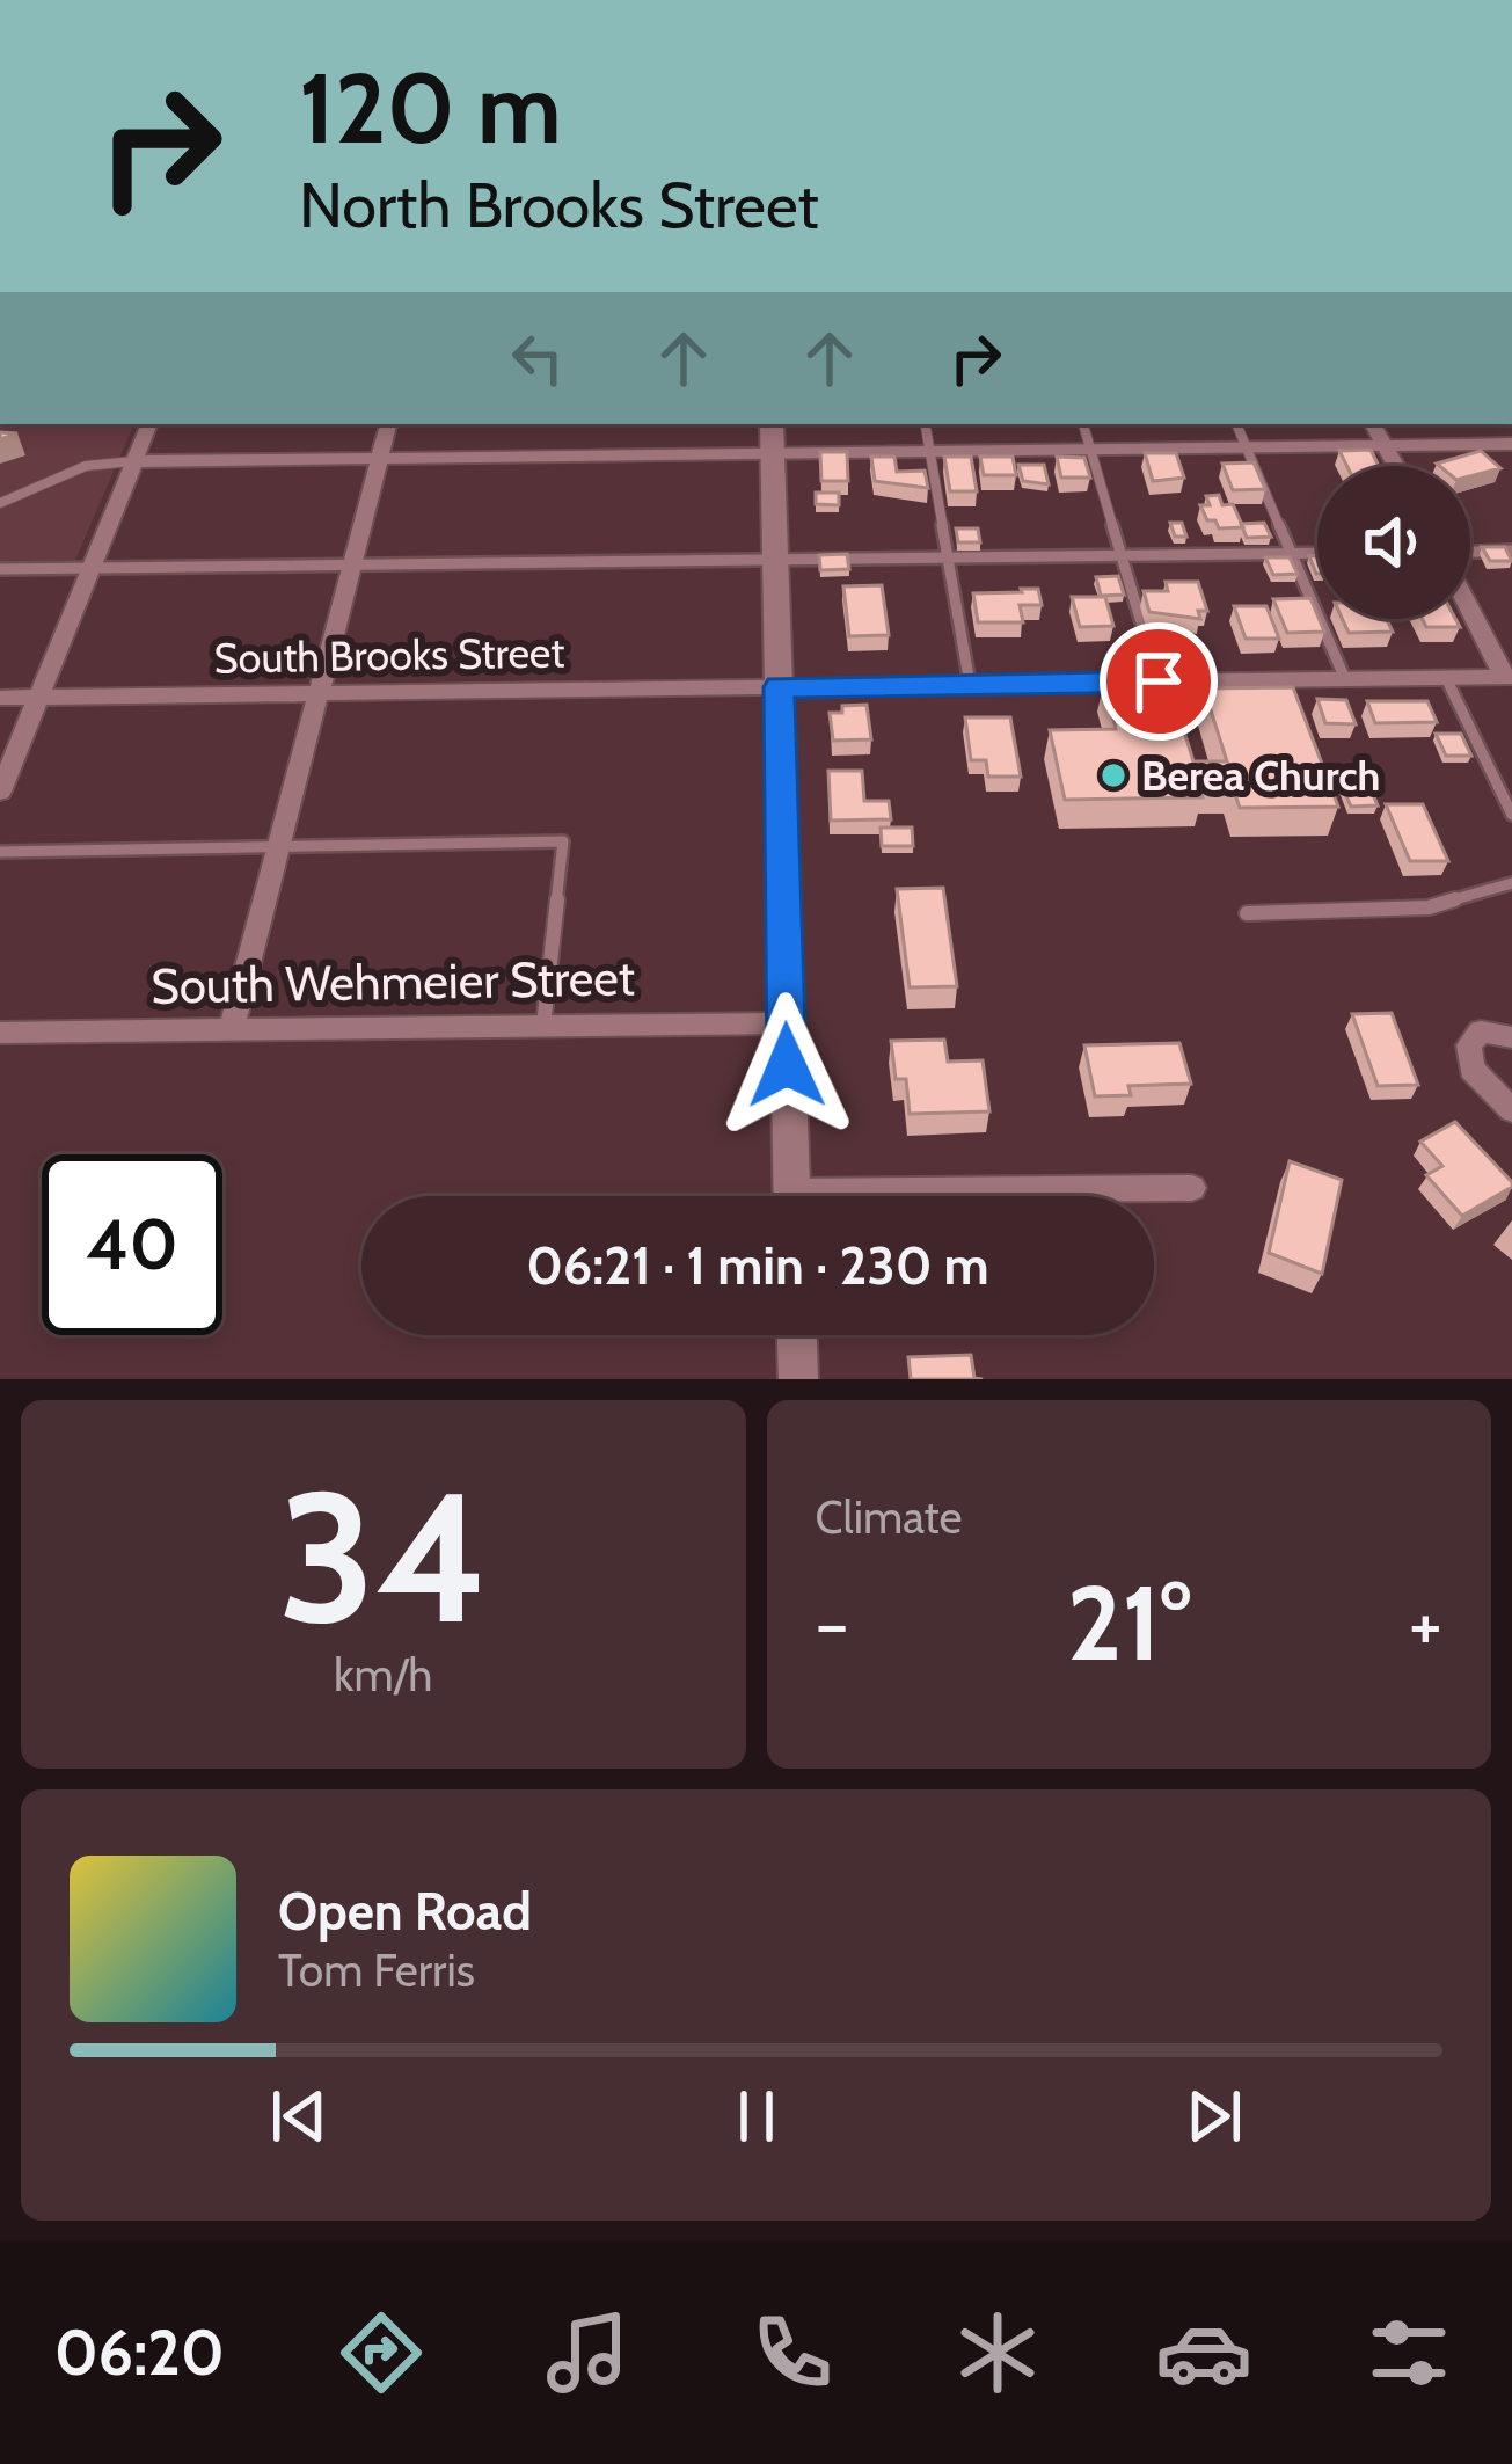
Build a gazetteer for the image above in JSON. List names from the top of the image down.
{
  "streets": {
    "street": ["South Brooks Street", "South Wehmeier Street"]
  },
  "places": ["Berea Church"],
  "page": {
    "turn": ["120 m", "North Brooks Street"],
    "limit": "40",
    "trip": "06:21 · 1 min · 230 m",
    "tile": [
      ["34", "km/h"],
      "Climate"
    ],
    "heat": ["−", "21°", "+"],
    "song": ["Open Road", "Tom Ferris"],
    "tabs": "06:20"
  }
}
